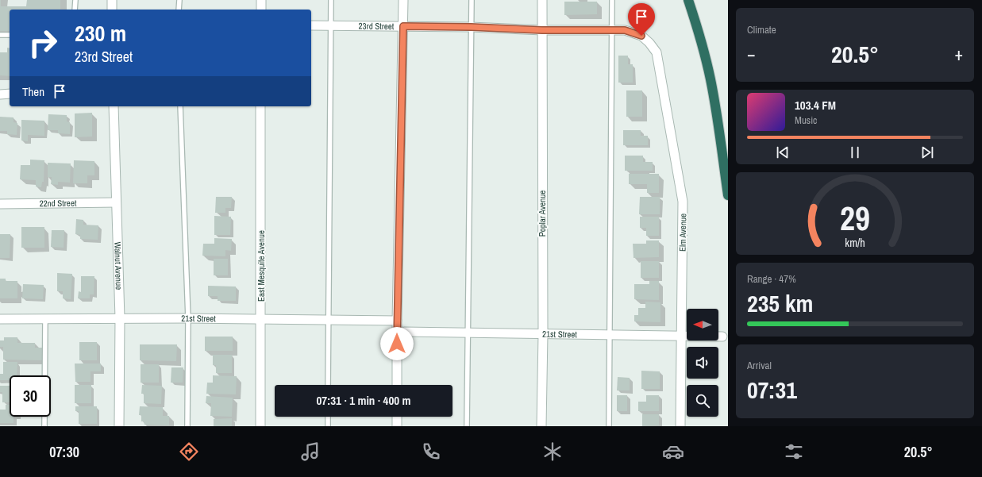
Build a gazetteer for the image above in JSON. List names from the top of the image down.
{
  "streets": {
    "street": [
      "23rd Street",
      "22nd Street",
      "Poplar Avenue",
      "Elm Avenue",
      "Walnut Avenue",
      "East Mesquite Avenue",
      "21st Street"
    ]
  },
  "crossings": [
    ["23rd Street", "Poplar Avenue"],
    ["23rd Street", "Elm Avenue"],
    ["22nd Street", "Walnut Avenue"],
    ["Poplar Avenue", "21st Street"],
    ["Elm Avenue", "21st Street"],
    ["Walnut Avenue", "21st Street"],
    ["East Mesquite Avenue", "21st Street"]
  ],
  "north": "left",
  "page": {
    "tile": [
      "Climate",
      ["Range · 47%", "235 km"],
      ["Arrival", "07:31"]
    ],
    "turn": ["230 m", "23rd Street"],
    "heat": ["−", "20.5°", "+"],
    "then": "Then",
    "song": ["103.4 FM", "Music"],
    "limit": "30",
    "trip": "07:31 · 1 min · 400 m",
    "tabs": ["07:30", "20.5°"],
    "gauge": ["29", "km/h"]
  }
}
